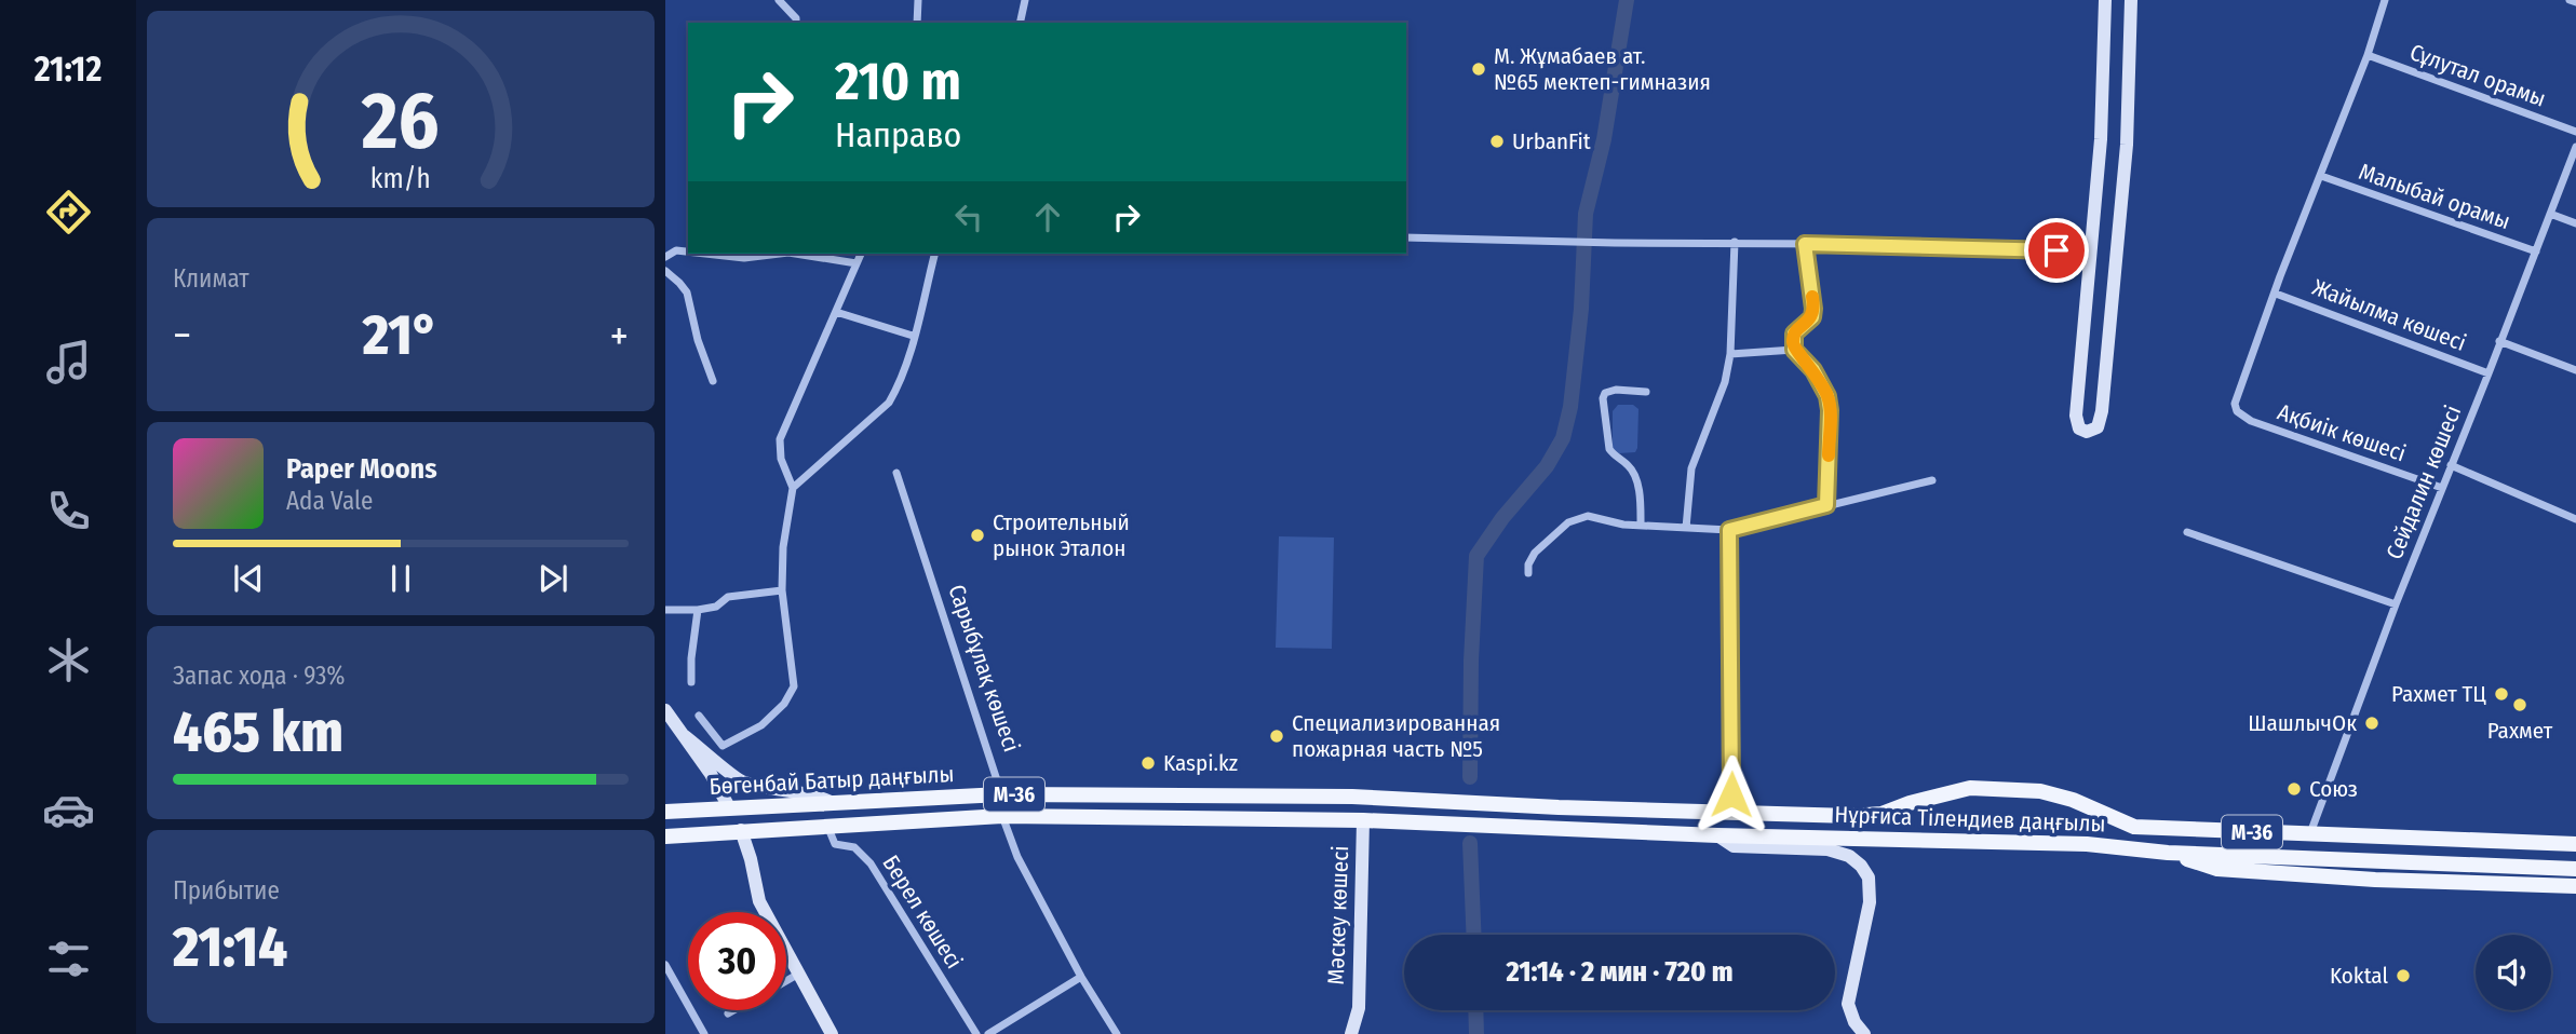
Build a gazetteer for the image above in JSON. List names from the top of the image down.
{
  "streets": {
    "main road": [
      "Сарыбұлақ көшесі",
      "Бөгенбай Батыр даңғылы",
      "M-36",
      "Нұрғиса Тілендиев даңғылы",
      "Мәскеу көшесі"
    ],
    "street": [
      "Сұлутал орамы",
      "Малыбай орамы",
      "Жайылма көшесі",
      "Ақбиік көшесі",
      "Сейдалин көшесі",
      "Берел көшесі"
    ]
  },
  "crossings": [
    ["Малыбай орамы", "Сейдалин көшесі"],
    ["Жайылма көшесі", "Ақбиік көшесі"],
    ["Жайылма көшесі", "Сейдалин көшесі"],
    ["Ақбиік көшесі", "Сейдалин көшесі"],
    ["Сейдалин көшесі", "Нұрғиса Тілендиев даңғылы"],
    ["Сарыбұлақ көшесі", "Бөгенбай Батыр даңғылы"],
    ["Бөгенбай Батыр даңғылы", "Нұрғиса Тілендиев даңғылы"],
    ["Бөгенбай Батыр даңғылы", "Берел көшесі"],
    ["Бөгенбай Батыр даңғылы", "Мәскеу көшесі"],
    ["Нұрғиса Тілендиев даңғылы", "Мәскеу көшесі"]
  ],
  "places": [
    "М. Жұмабаев ат. №65 мектеп-гимназия",
    "UrbanFit",
    "Строительный рынок Эталон",
    "Рахмет ТЦ",
    "Рахмет",
    "ШашлычОк",
    "Специализированная пожарная часть №5",
    "Kaspi.kz",
    "Союз",
    "Koktal"
  ],
  "page": {
    "tabs": "21:12",
    "turn": ["210 m", "Направо"],
    "tile": [
      "Климат",
      ["Запас хода · 93%", "465 km"],
      ["Прибытие", "21:14"]
    ],
    "heat": ["−", "21°", "+"],
    "song": ["Paper Moons", "Ada Vale"],
    "limit": "30",
    "trip": "21:14 · 2 мин · 720 m",
    "gauge": ["26", "km/h"]
  }
}
